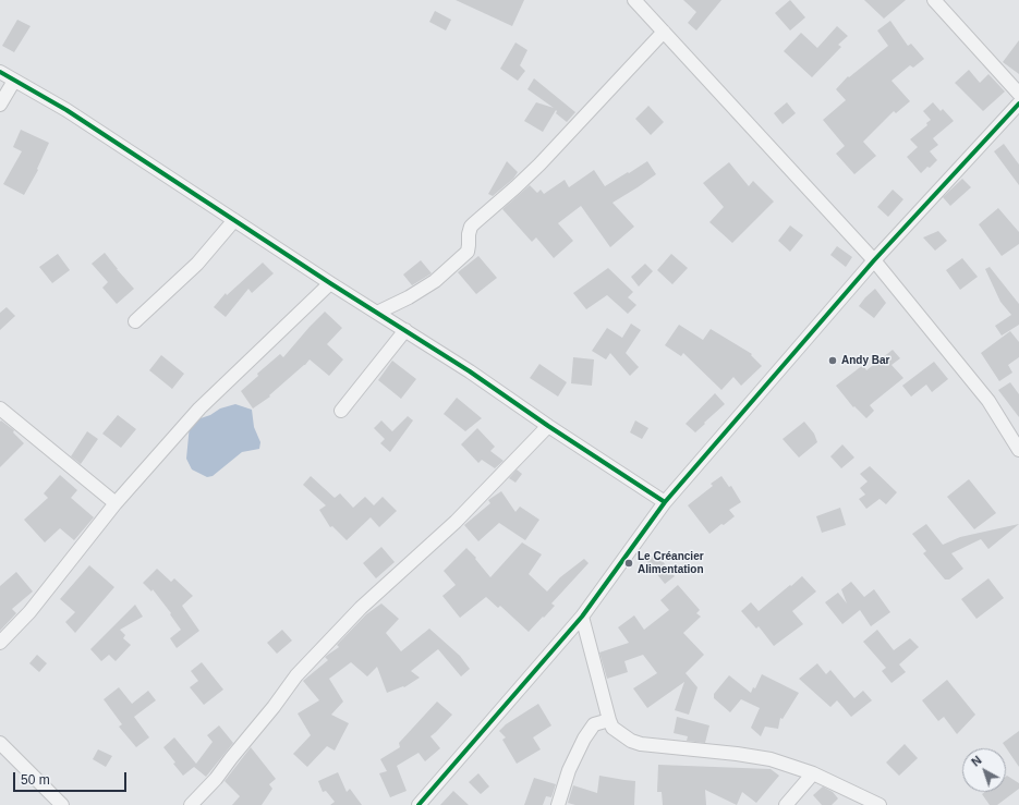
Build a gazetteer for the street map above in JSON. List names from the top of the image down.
{
  "places": ["Andy Bar", "Le Créancier Alimentation"],
  "scale_bar": "50 m",
  "north": "top left"
}
